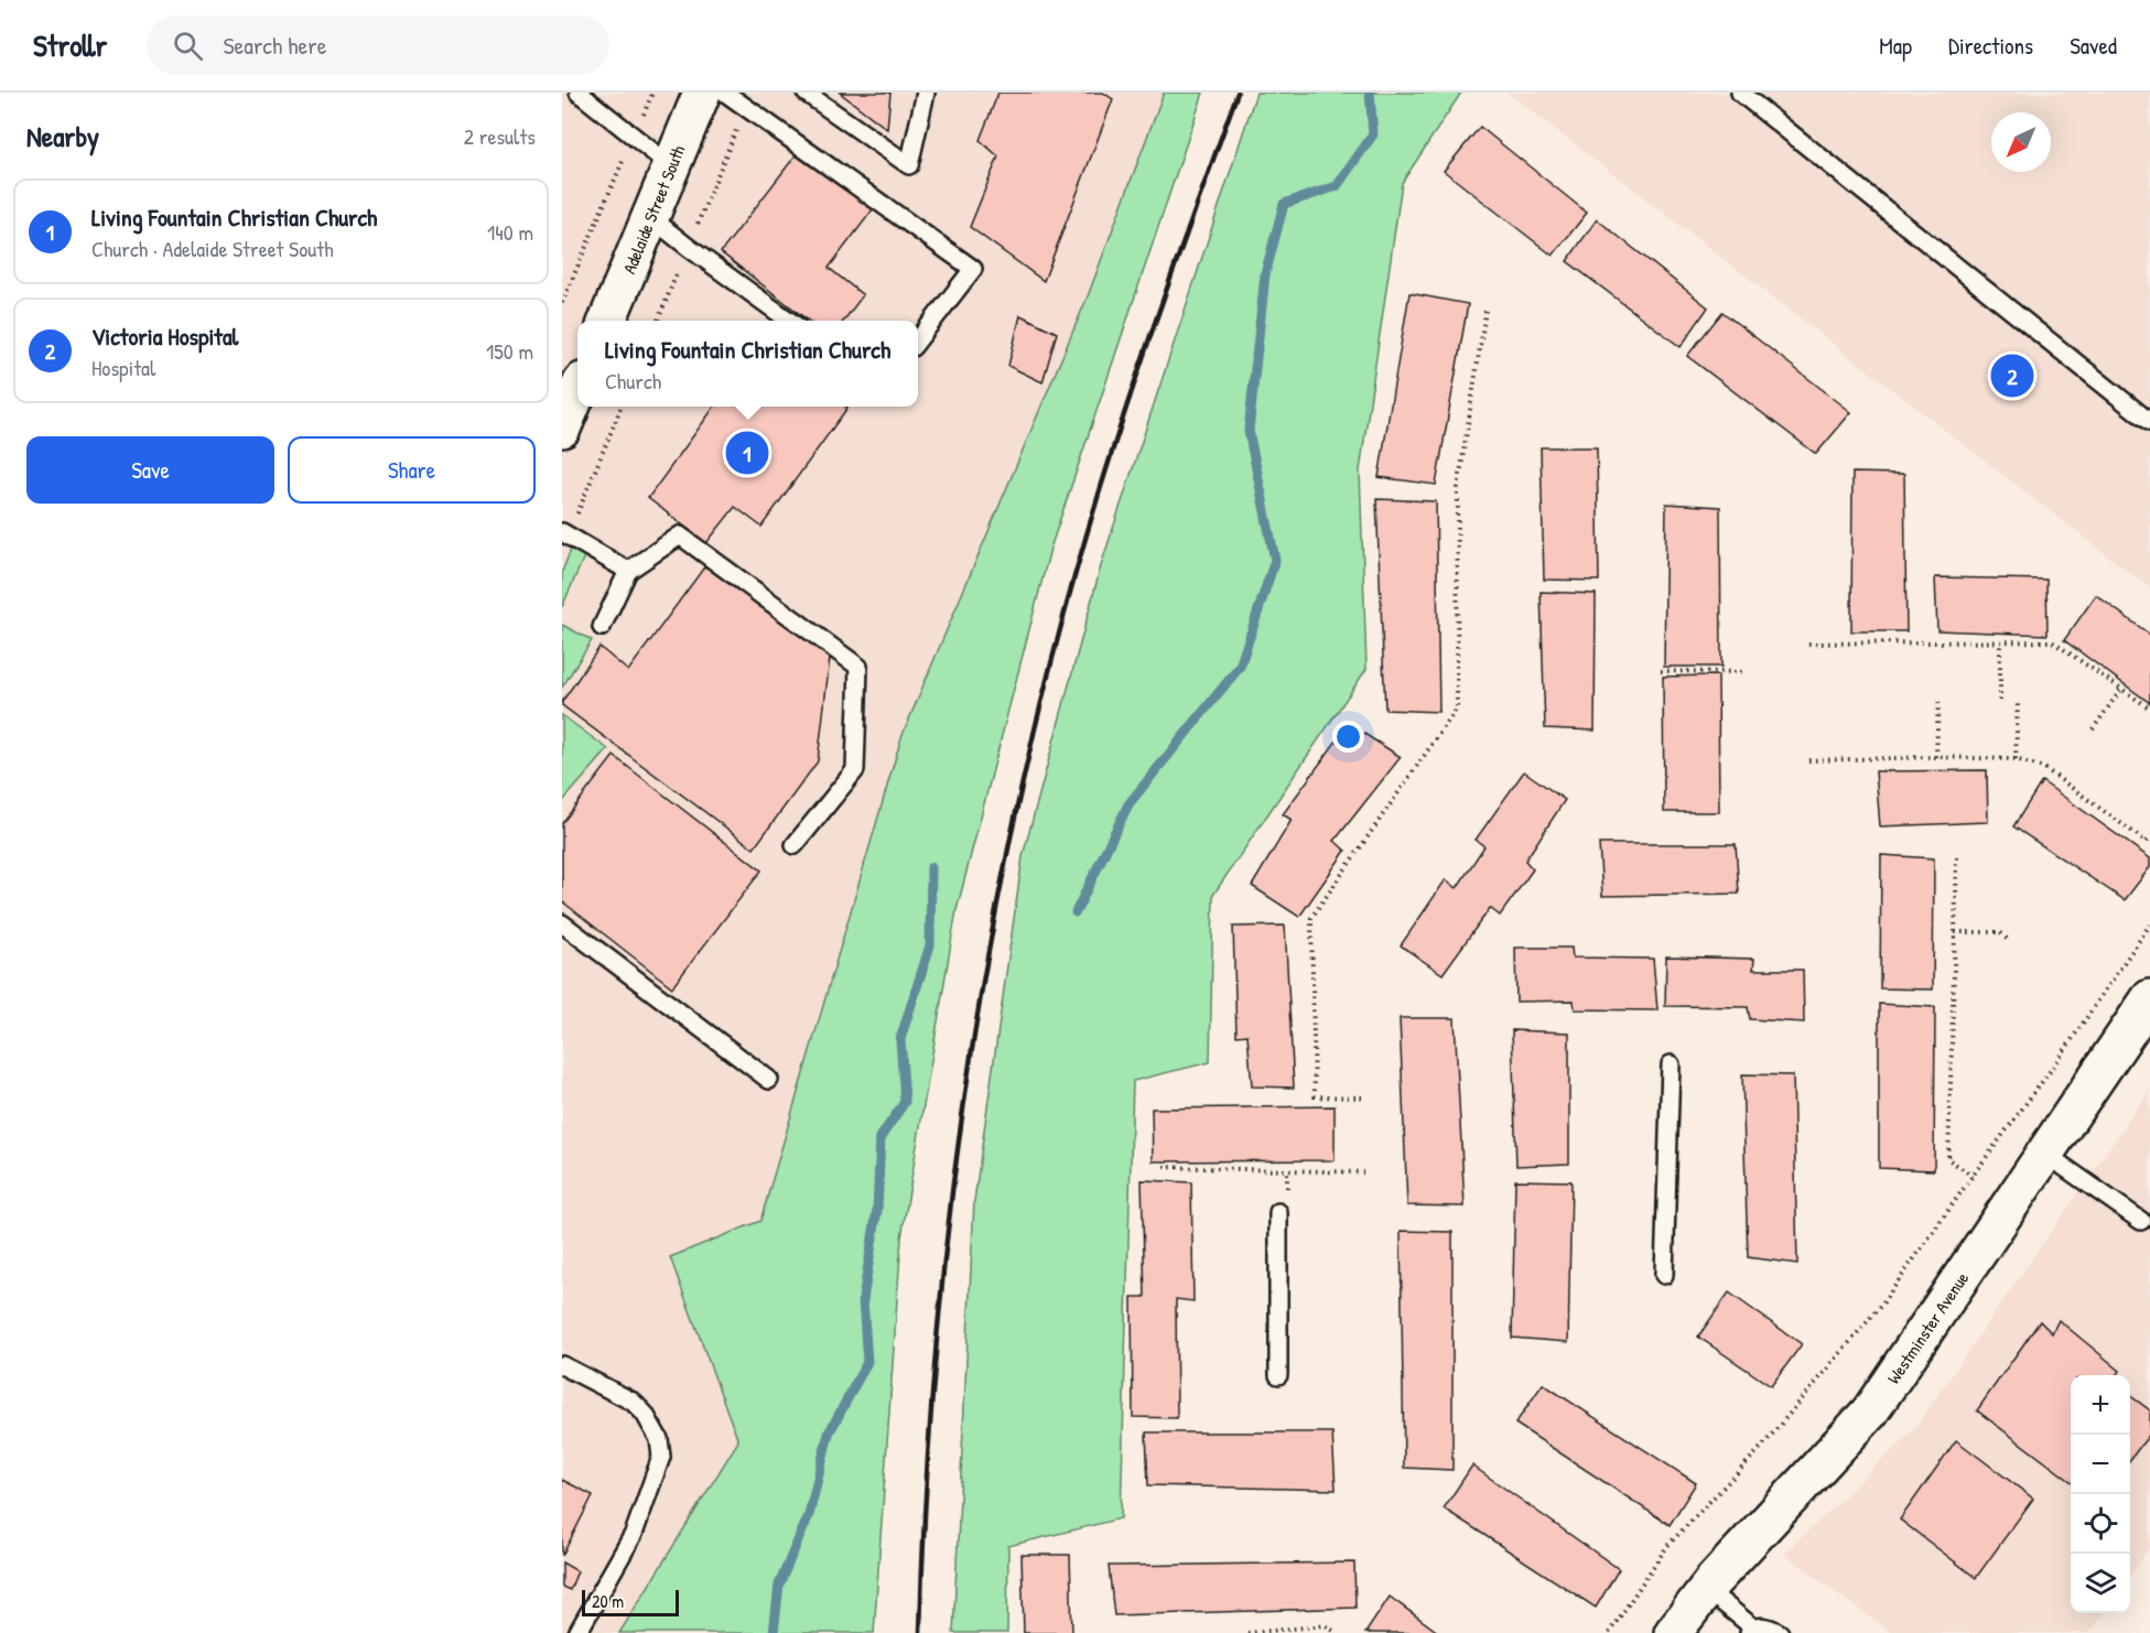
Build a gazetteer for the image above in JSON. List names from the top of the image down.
{
  "streets": {
    "street": ["Adelaide Street South", "Westminster Avenue"]
  },
  "scale_bar": "20 m",
  "north": "bottom left",
  "page": {
    "header": "Strollr",
    "search": "Search here",
    "nav": ["Map", "Directions", "Saved"],
    "heading": ["Nearby", "2 results"],
    "list": [
      {
        "mark": "1",
        "name": "Living Fountain Christian Church",
        "note": "Church · Adelaide Street South",
        "value": "140 m"
      },
      {
        "mark": "2",
        "name": "Victoria Hospital",
        "note": "Hospital",
        "value": "150 m"
      }
    ],
    "popup": ["Living Fountain Christian Church", "Church"],
    "pins": ["2", "1"],
    "buttons": ["Save", "Share"],
    "map_buttons": ["+", "−"],
    "scale": "20 m"
  }
}
